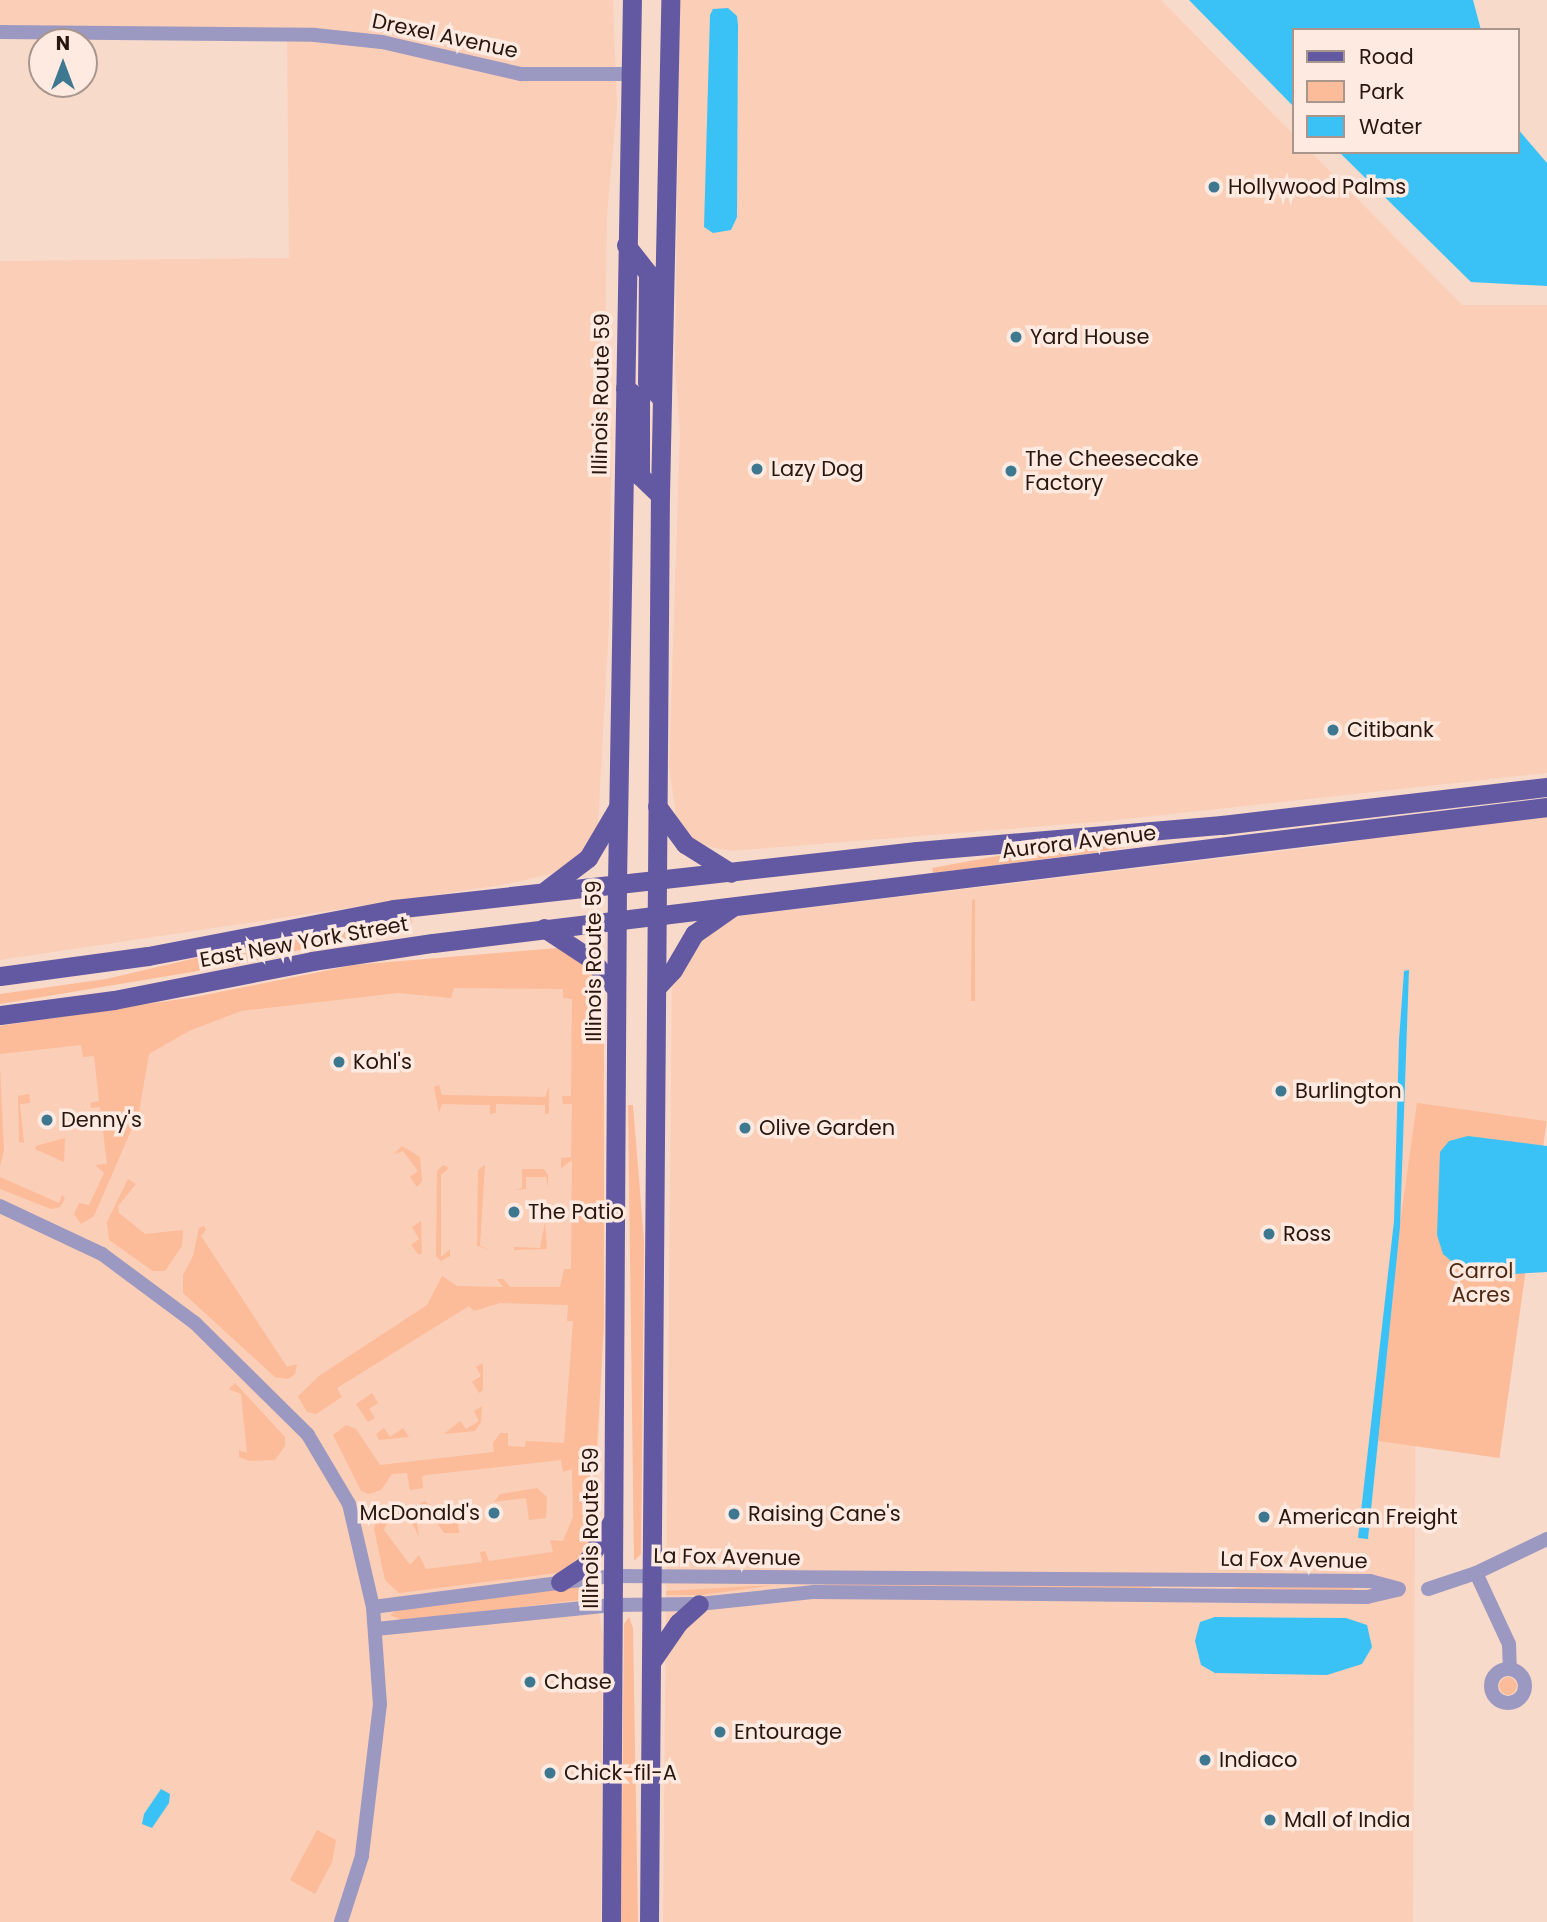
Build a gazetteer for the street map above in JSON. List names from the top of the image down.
{
  "streets": {
    "main road": ["Illinois Route 59", "Aurora Avenue", "East New York Street"],
    "street": ["Drexel Avenue", "La Fox Avenue"]
  },
  "crossings": [
    ["Drexel Avenue", "Illinois Route 59"],
    ["Illinois Route 59", "Aurora Avenue"],
    ["Illinois Route 59", "East New York Street"],
    ["Illinois Route 59", "La Fox Avenue"],
    ["Aurora Avenue", "East New York Street"]
  ],
  "parks": ["Carrol Acres"],
  "places": [
    "Hollywood Palms",
    "Yard House",
    "Lazy Dog",
    "The Cheesecake Factory",
    "Citibank",
    "Kohl's",
    "Burlington",
    "Denny's",
    "Olive Garden",
    "The Patio",
    "Ross",
    "McDonald's",
    "Raising Cane's",
    "American Freight",
    "Chase",
    "Entourage",
    "Indiaco",
    "Chick-fil-A",
    "Mall of India"
  ],
  "legend": ["Road", "Park", "Water"],
  "north": "top"
}
